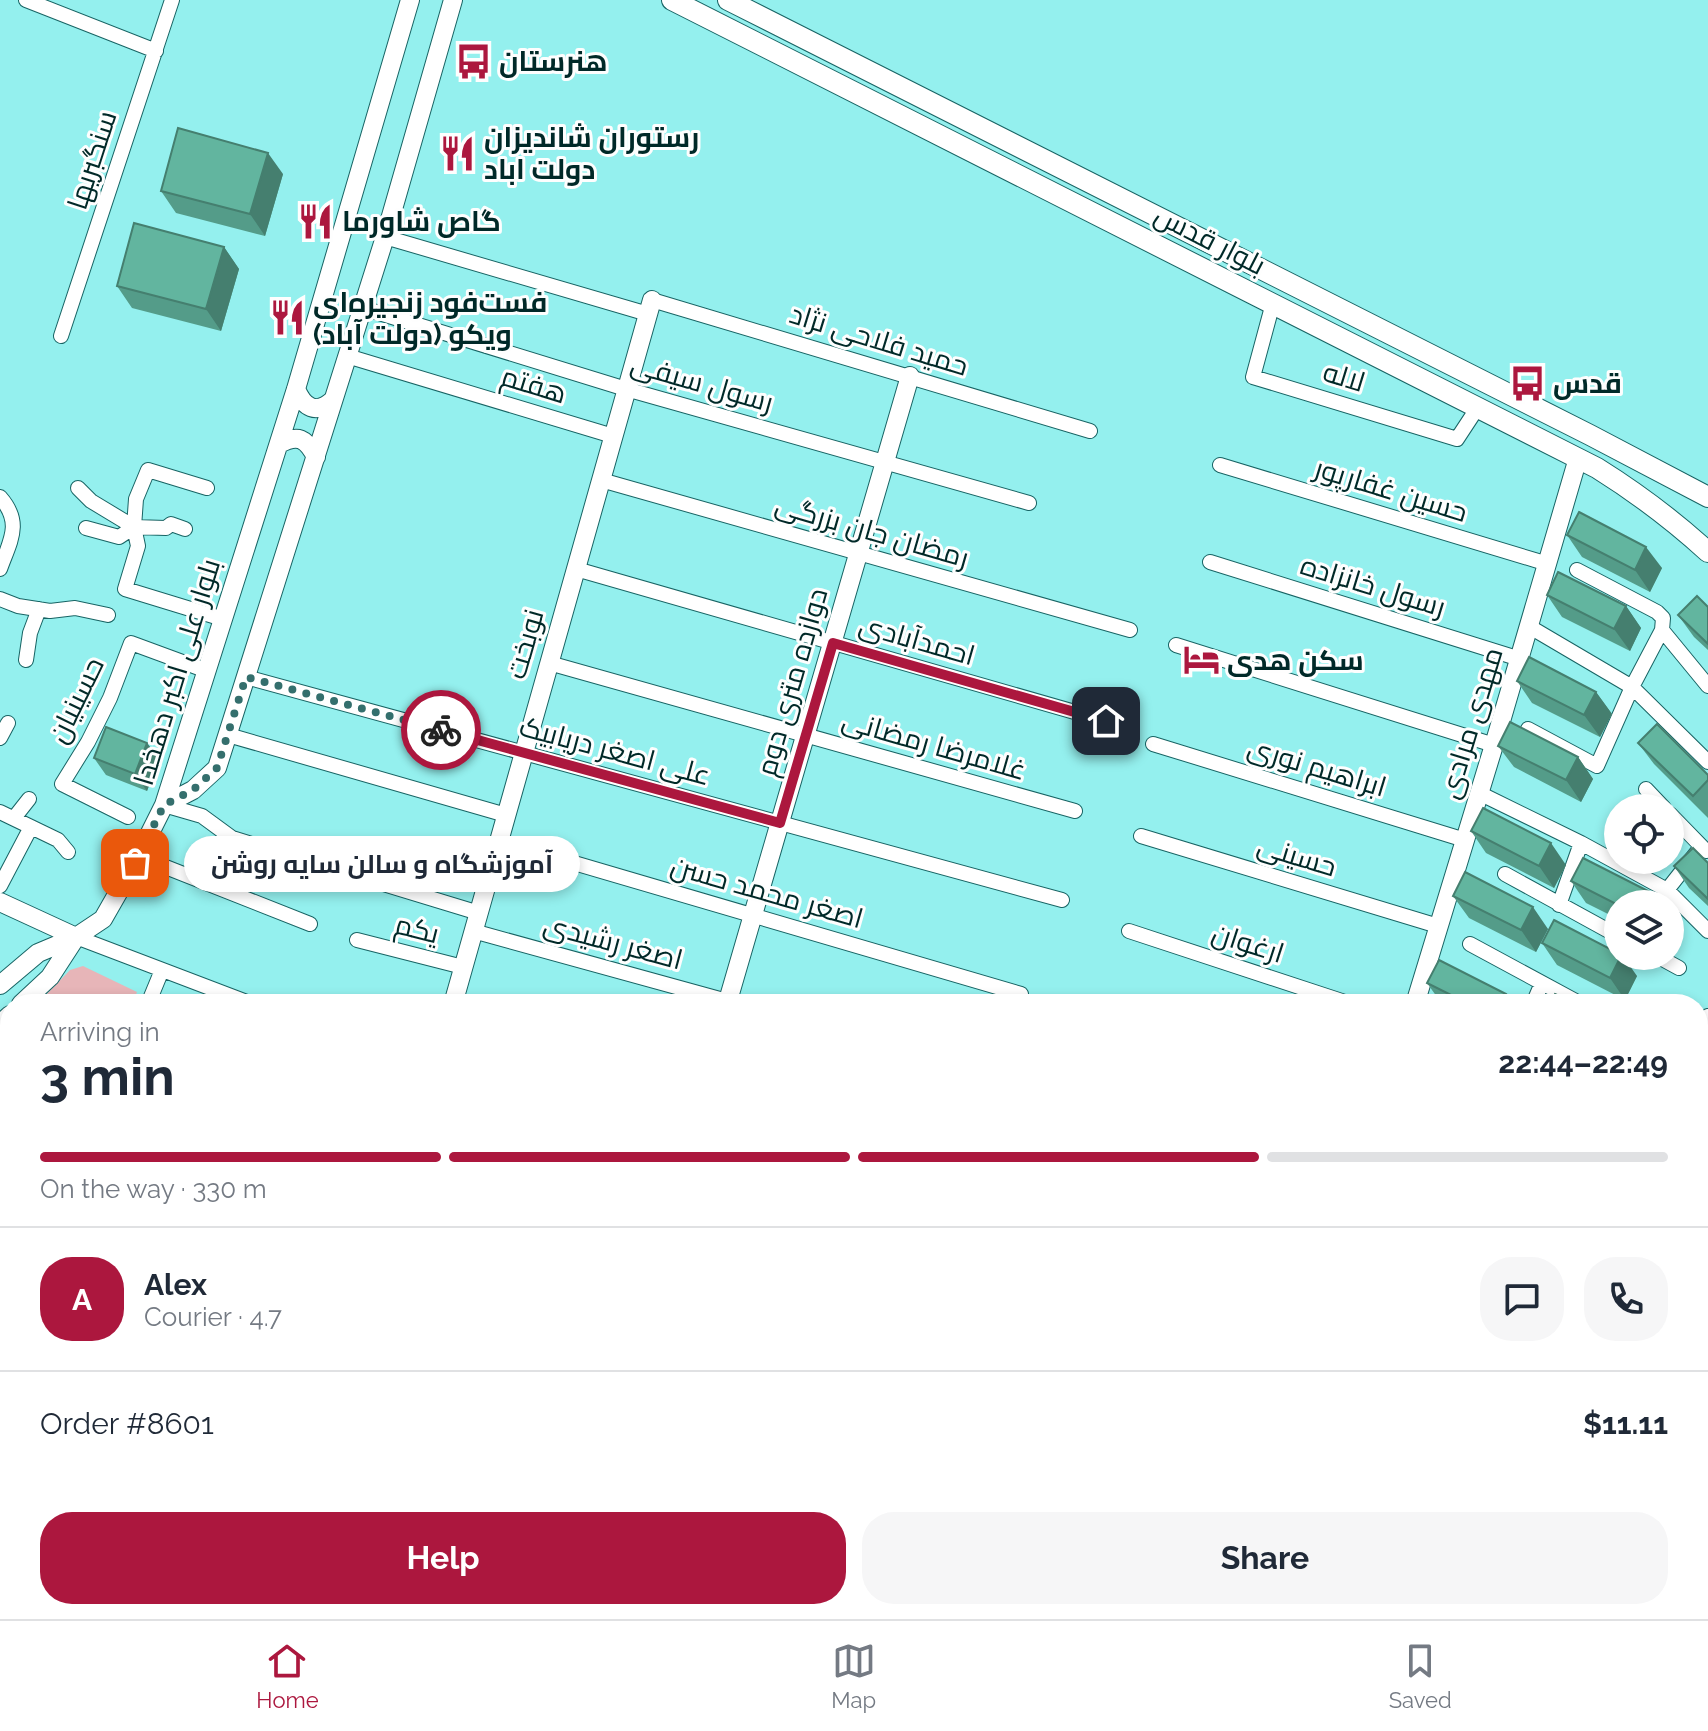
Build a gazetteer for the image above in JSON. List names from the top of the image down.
{
  "streets": {
    "main road": ["بلوار قدس"],
    "street": [
      "سنگبریها",
      "حمید فلاحی نژاد",
      "لاله",
      "رسول سیفی",
      "هفتم",
      "حسین غفارپور",
      "رمضان جان بزرگی",
      "رسول خانزاده",
      "احمدآبادی",
      "نوبخت",
      "بلوار علی اکبر دهخدا",
      "دوازده متری دوم",
      "حسینیان",
      "مهدی مرادی",
      "غلامرضا رمضانی",
      "علی اصغر دریابیک",
      "ابراهیم نوری",
      "حسینی",
      "اصغر محمد حسن",
      "یکم",
      "اصغر رشیدی",
      "ارغوان"
    ]
  },
  "crossings": [
    ["بلوار قدس", "لاله"],
    ["بلوار قدس", "مهدی مرادی"],
    ["حمید فلاحی نژاد", "نوبخت"],
    ["حمید فلاحی نژاد", "بلوار علی اکبر دهخدا"],
    ["حمید فلاحی نژاد", "دوازده متری دوم"],
    ["رسول سیفی", "نوبخت"],
    ["رسول سیفی", "بلوار علی اکبر دهخدا"],
    ["رسول سیفی", "دوازده متری دوم"],
    ["هفتم", "نوبخت"],
    ["هفتم", "بلوار علی اکبر دهخدا"],
    ["حسین غفارپور", "مهدی مرادی"],
    ["رمضان جان بزرگی", "نوبخت"],
    ["رمضان جان بزرگی", "دوازده متری دوم"],
    ["رسول خانزاده", "مهدی مرادی"],
    ["احمدآبادی", "نوبخت"],
    ["احمدآبادی", "دوازده متری دوم"],
    ["نوبخت", "غلامرضا رمضانی"],
    ["نوبخت", "علی اصغر دریابیک"],
    ["نوبخت", "اصغر محمد حسن"],
    ["نوبخت", "یکم"],
    ["نوبخت", "اصغر رشیدی"],
    ["بلوار علی اکبر دهخدا", "حسینیان"],
    ["بلوار علی اکبر دهخدا", "علی اصغر دریابیک"],
    ["بلوار علی اکبر دهخدا", "اصغر رشیدی"],
    ["دوازده متری دوم", "غلامرضا رمضانی"],
    ["دوازده متری دوم", "علی اصغر دریابیک"],
    ["دوازده متری دوم", "اصغر محمد حسن"],
    ["مهدی مرادی", "ابراهیم نوری"],
    ["مهدی مرادی", "حسینی"]
  ],
  "places": {
    "bus stop": ["هنرستان", "قدس"],
    "restaurant": ["رستوران شاندیزان دولت اباد", "گاص شاورما", "فست‌فود زنجیره‌ای ویکو (دولت آباد)"],
    "hotel": ["سكن هدى"],
    "other": ["آموزشگاه و سالن سایه روشن"]
  },
  "page": {
    "bubble": "آموزشگاه و سالن سایه روشن",
    "heading": ["3 min", "Arriving in", "22:44–22:49"],
    "panel": [
      "Alex",
      "Courier · 4.7",
      "Order #8601",
      "$11.11"
    ],
    "bar": "On the way · 330 m",
    "round": "A",
    "buttons": ["Help", "Share"],
    "tabs": ["Home", "Map", "Saved"]
  }
}
